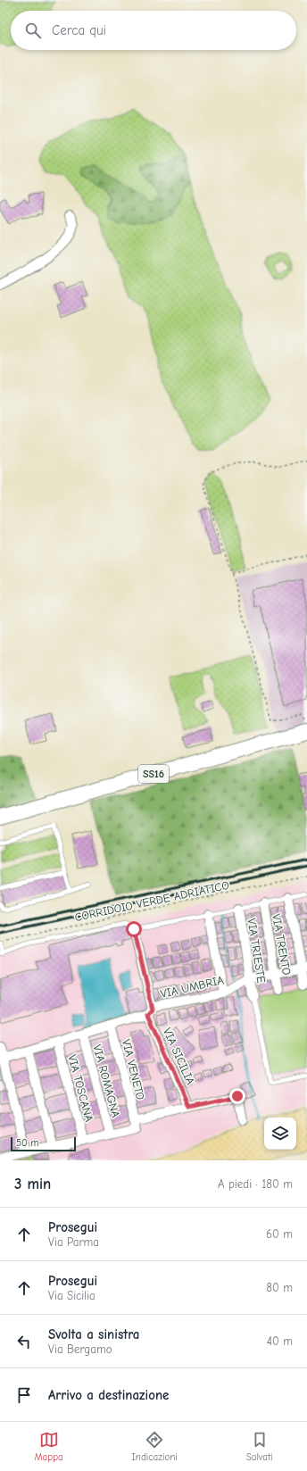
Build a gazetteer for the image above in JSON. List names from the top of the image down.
{
  "streets": {
    "main road": ["SS16"],
    "street": [
      "VIA TRENTO",
      "VIA TRIESTE",
      "VIA UMBRIA",
      "VIA SICILIA",
      "VIA VENETO",
      "VIA ROMAGNA",
      "VIA TOSCANA"
    ],
    "path": ["CORRIDOIO VERDE ADRIATICO"]
  },
  "crossings": [
    ["VIA TRENTO", "VIA UMBRIA"],
    ["VIA TRIESTE", "VIA UMBRIA"],
    ["VIA UMBRIA", "VIA SICILIA"],
    ["VIA UMBRIA", "VIA VENETO"],
    ["VIA UMBRIA", "VIA ROMAGNA"],
    ["VIA UMBRIA", "VIA TOSCANA"]
  ],
  "scale_bar": "50 m",
  "page": {
    "search": "Cerca qui",
    "scale": "50 m",
    "heading": ["3 min", "A piedi · 180 m"],
    "list": [
      ["Prosegui", "Via Parma", "60 m"],
      ["Prosegui", "Via Sicilia", "80 m"],
      ["Svolta a sinistra", "Via Bergamo", "40 m"],
      "Arrivo a destinazione"
    ],
    "nav": ["Mappa", "Indicazioni", "Salvati"]
  }
}
